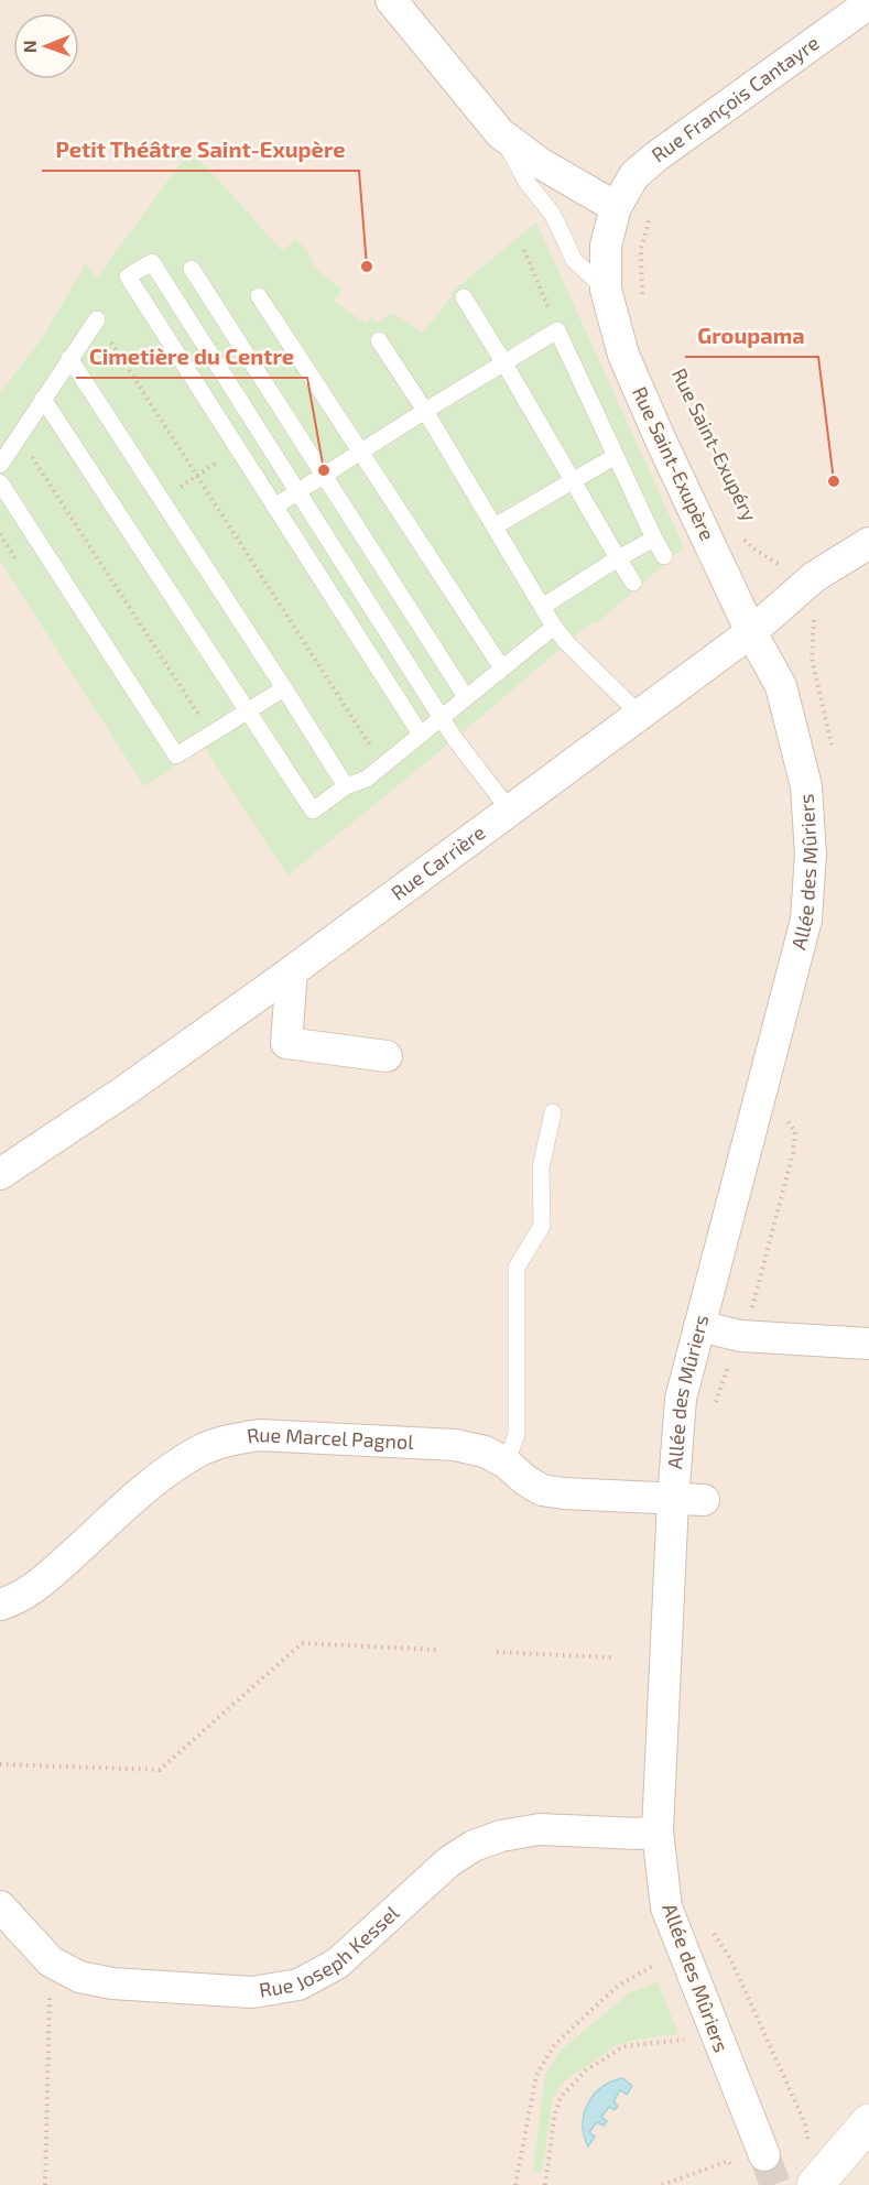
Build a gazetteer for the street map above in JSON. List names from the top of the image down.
{
  "streets": {
    "street": [
      "Rue François Cantayre",
      "Rue Saint-Exupère",
      "Rue Carrière",
      "Allée des Mûriers",
      "Rue Marcel Pagnol",
      "Rue Joseph Kessel"
    ],
    "path": ["Rue Saint-Exupéry"]
  },
  "crossings": [
    ["Rue François Cantayre", "Rue Saint-Exupère"],
    ["Rue Saint-Exupéry", "Rue Carrière"],
    ["Rue Saint-Exupère", "Rue Carrière"],
    ["Rue Saint-Exupère", "Allée des Mûriers"],
    ["Rue Carrière", "Allée des Mûriers"],
    ["Allée des Mûriers", "Rue Marcel Pagnol"],
    ["Allée des Mûriers", "Rue Joseph Kessel"]
  ],
  "places": ["Petit Théâtre Saint-Exupère", "Cimetière du Centre", "Groupama"],
  "north": "left"
}
